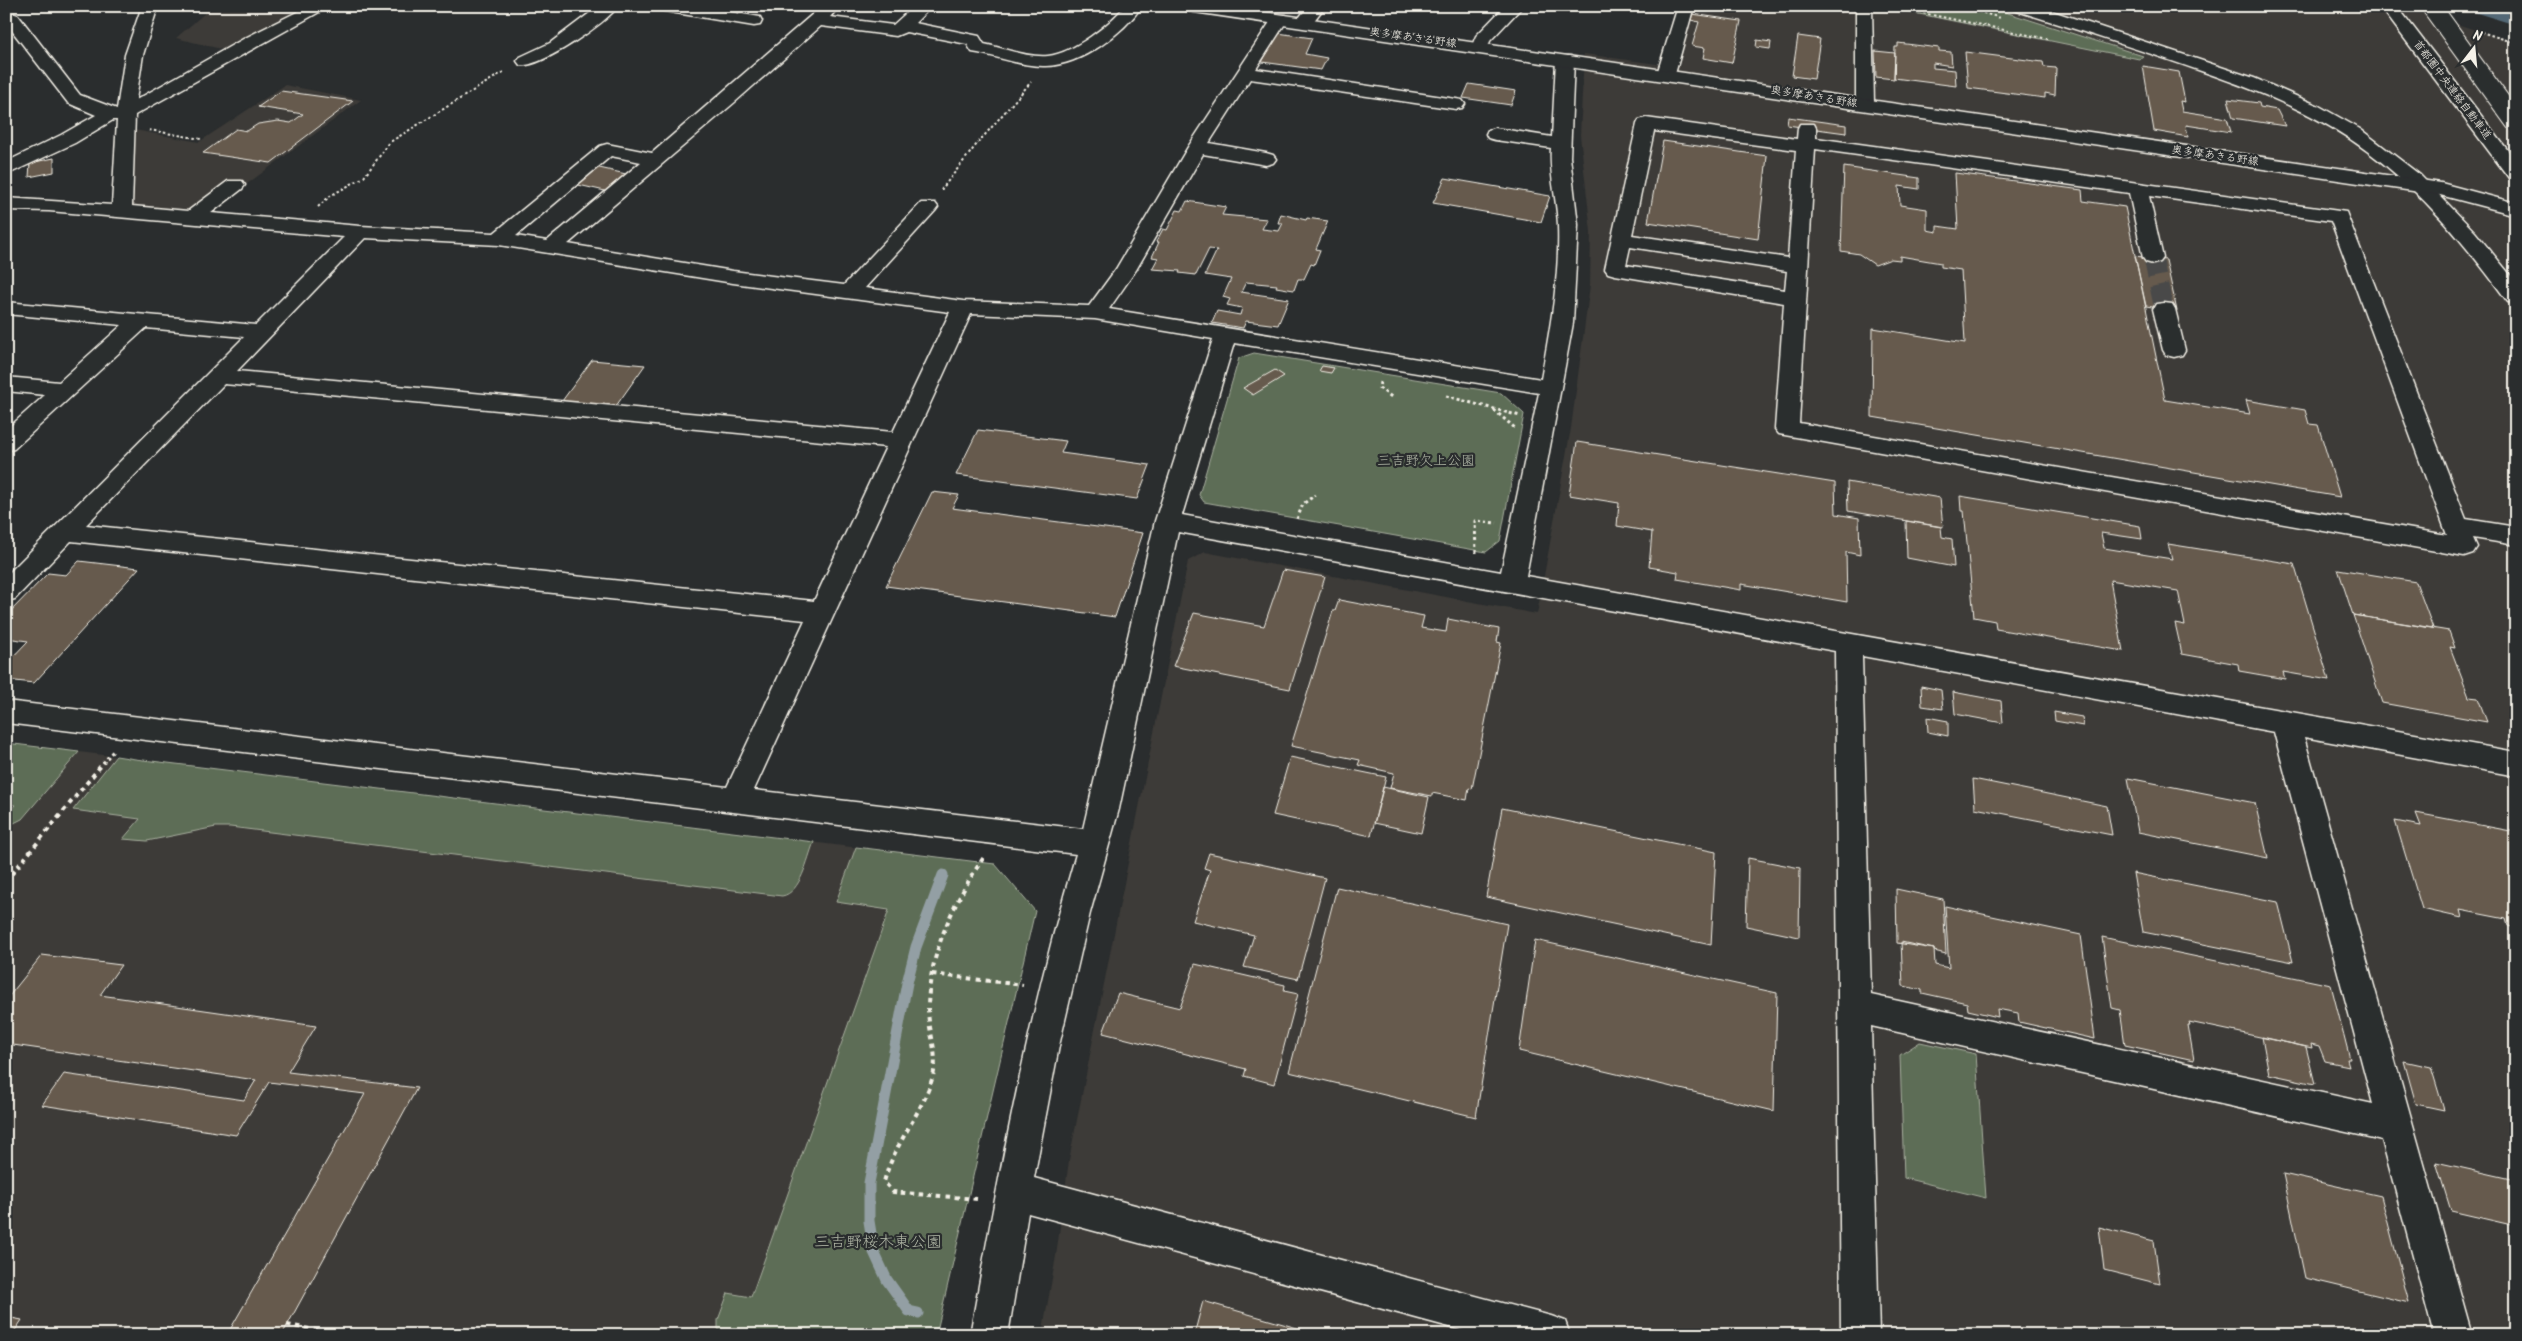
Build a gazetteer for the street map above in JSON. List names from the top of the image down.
{
  "streets": {
    "main road": ["奥多摩あきる野線", "首都圏中央連絡自動車道"]
  },
  "parks": ["三吉野欠上公園", "三吉野桜木東公園"],
  "north": "top"
}
